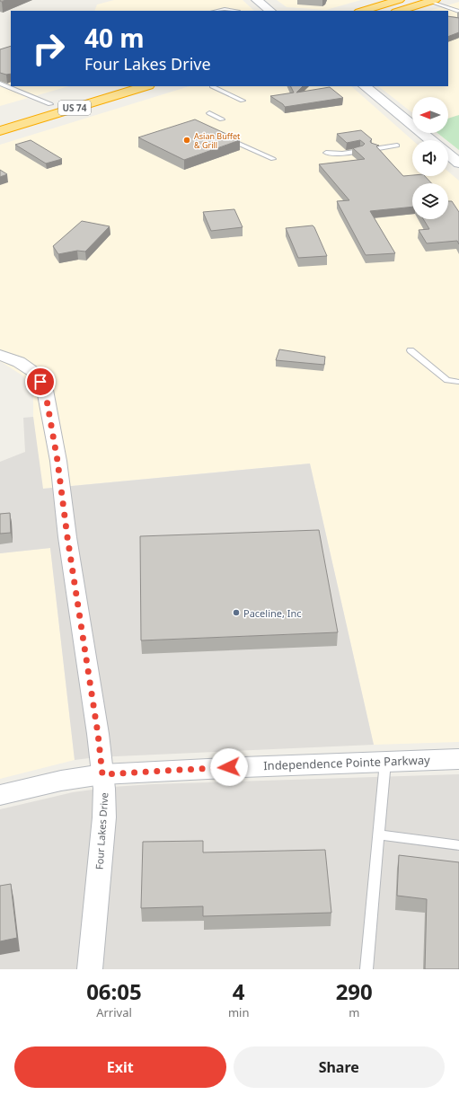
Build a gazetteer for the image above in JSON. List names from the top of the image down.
{
  "streets": {
    "highway": ["US 74"],
    "street": ["Independence Pointe Parkway", "Four Lakes Drive"]
  },
  "crossings": [
    ["Independence Pointe Parkway", "Four Lakes Drive"]
  ],
  "places": ["Asian Buffet & Grill", "Paceline, Inc"],
  "north": "left",
  "page": {
    "turn": ["40 m", "Four Lakes Drive"],
    "eta": [
      "06:05",
      "Arrival",
      "4",
      "min",
      "290",
      "m"
    ],
    "buttons": ["Exit", "Share"]
  }
}
